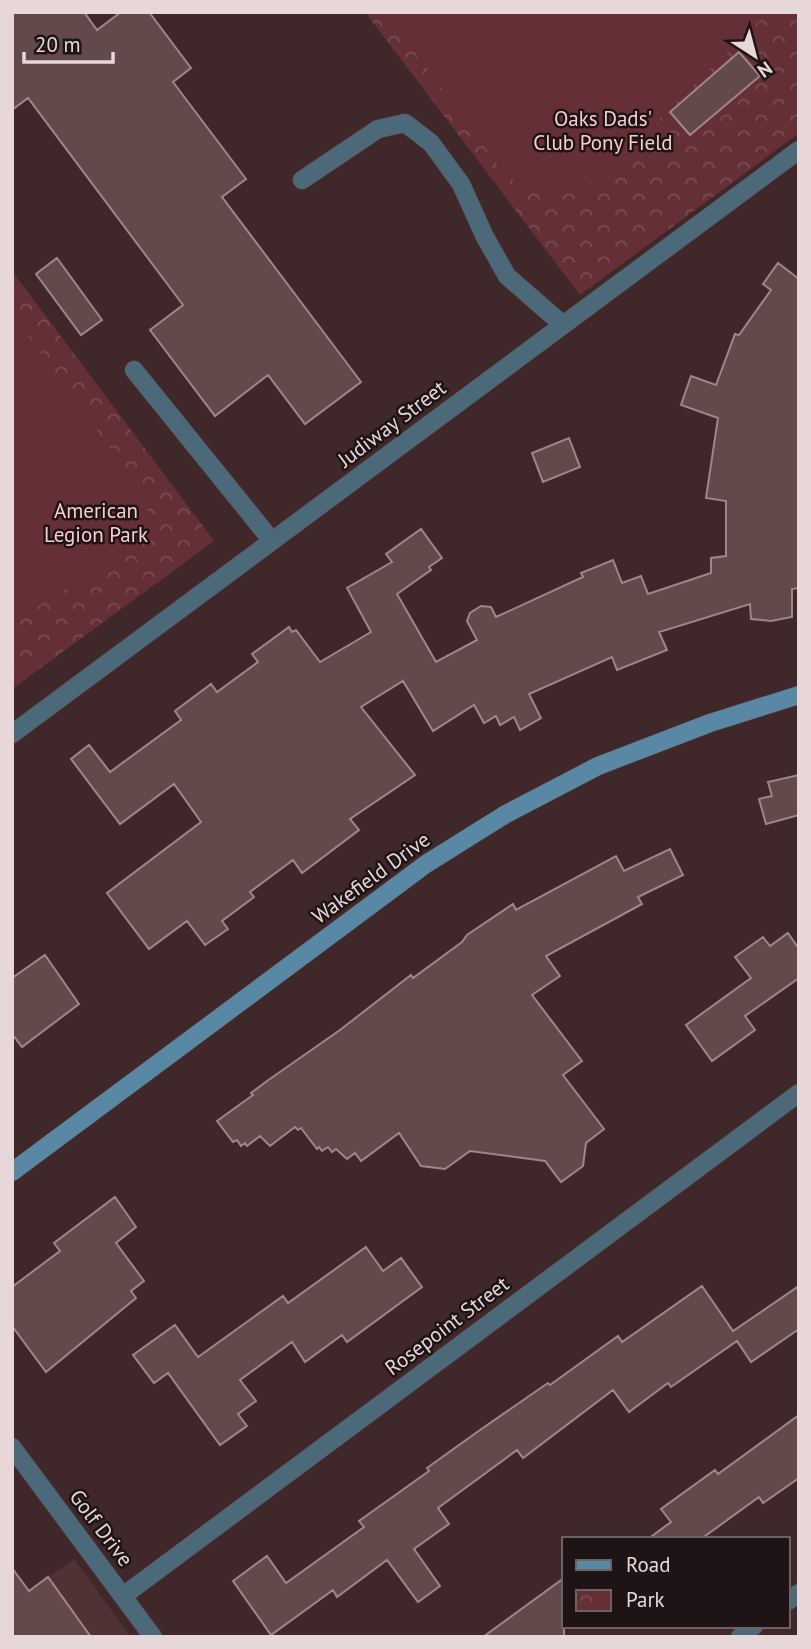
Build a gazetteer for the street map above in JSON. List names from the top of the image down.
{
  "streets": {
    "street": [
      "Judiway Street",
      "Wakefield Drive",
      "Rosepoint Street",
      "Golf Drive"
    ]
  },
  "crossings": [
    ["Rosepoint Street", "Golf Drive"]
  ],
  "parks": ["Oaks Dads' Club Pony Field", "American Legion Park"],
  "legend": ["Road", "Park"],
  "scale_bar": "20 m",
  "north": "bottom right"
}
